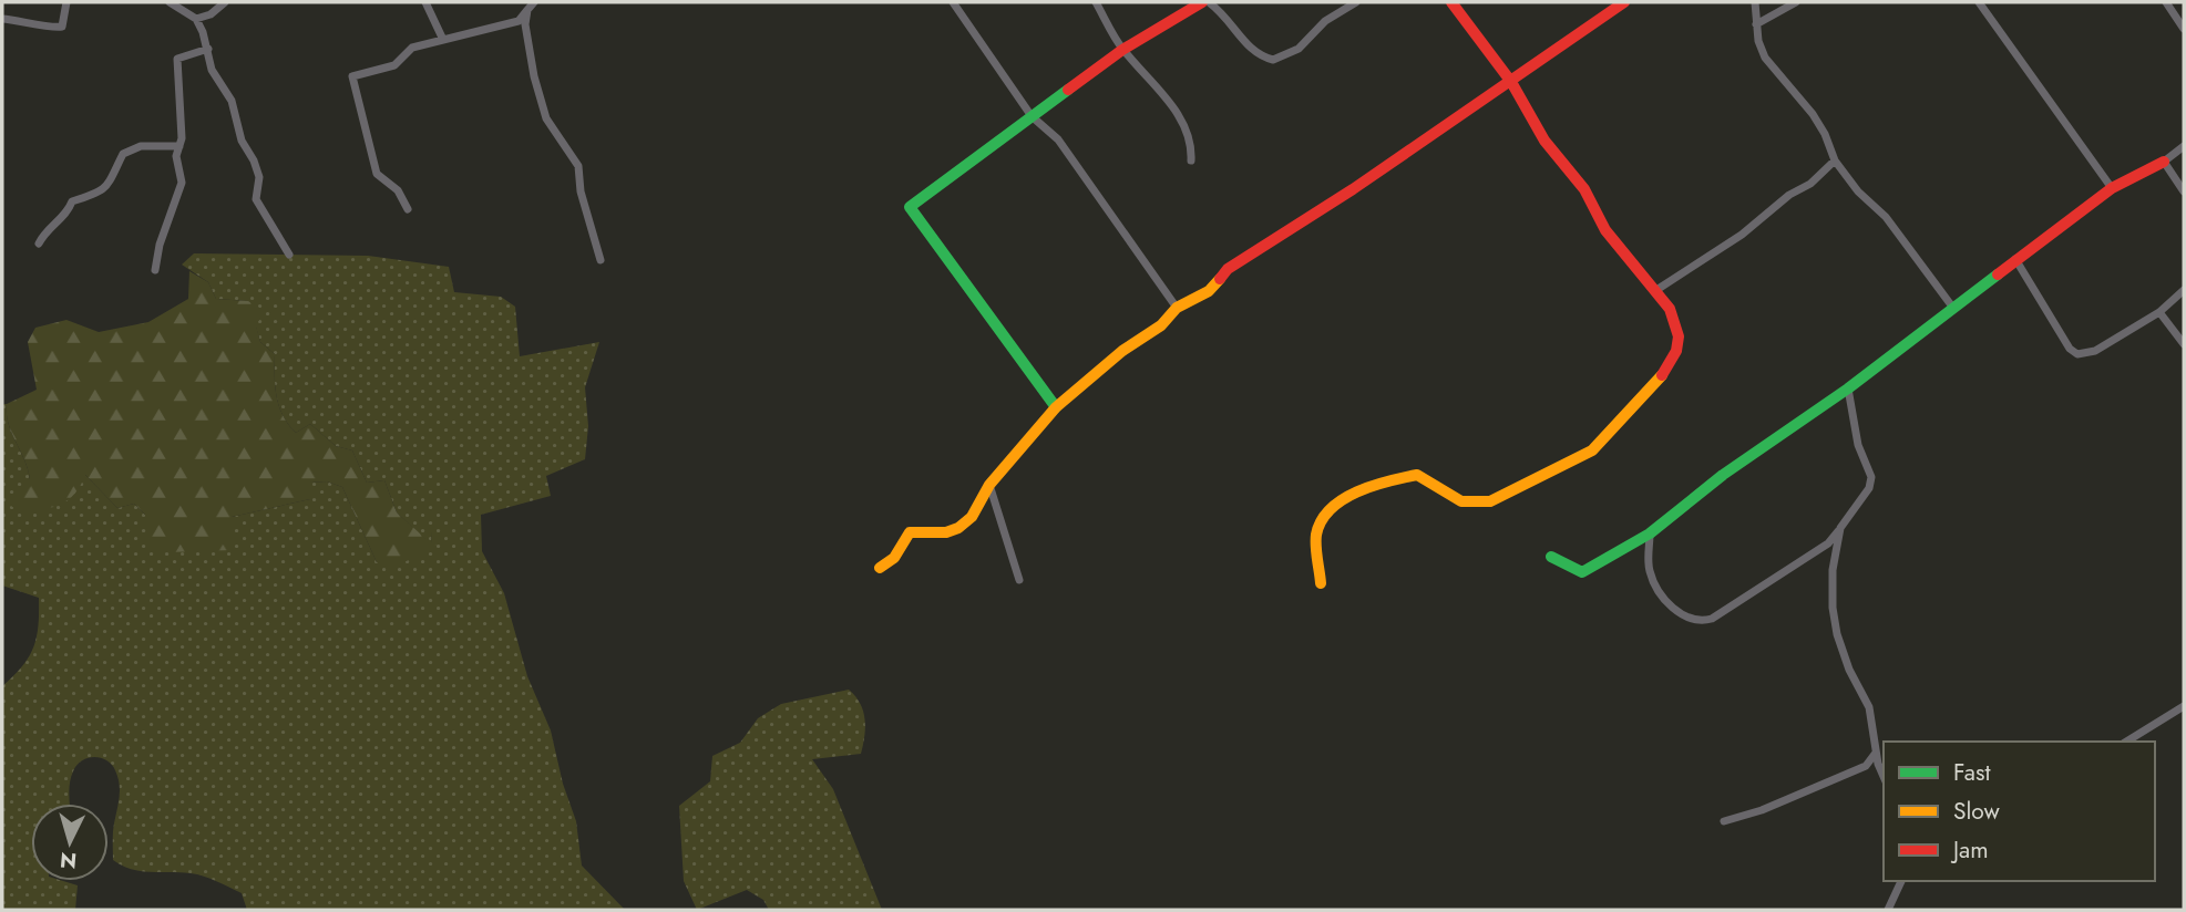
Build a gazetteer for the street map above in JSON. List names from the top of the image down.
{
  "legend": ["Fast", "Slow", "Jam"],
  "north": "bottom"
}
